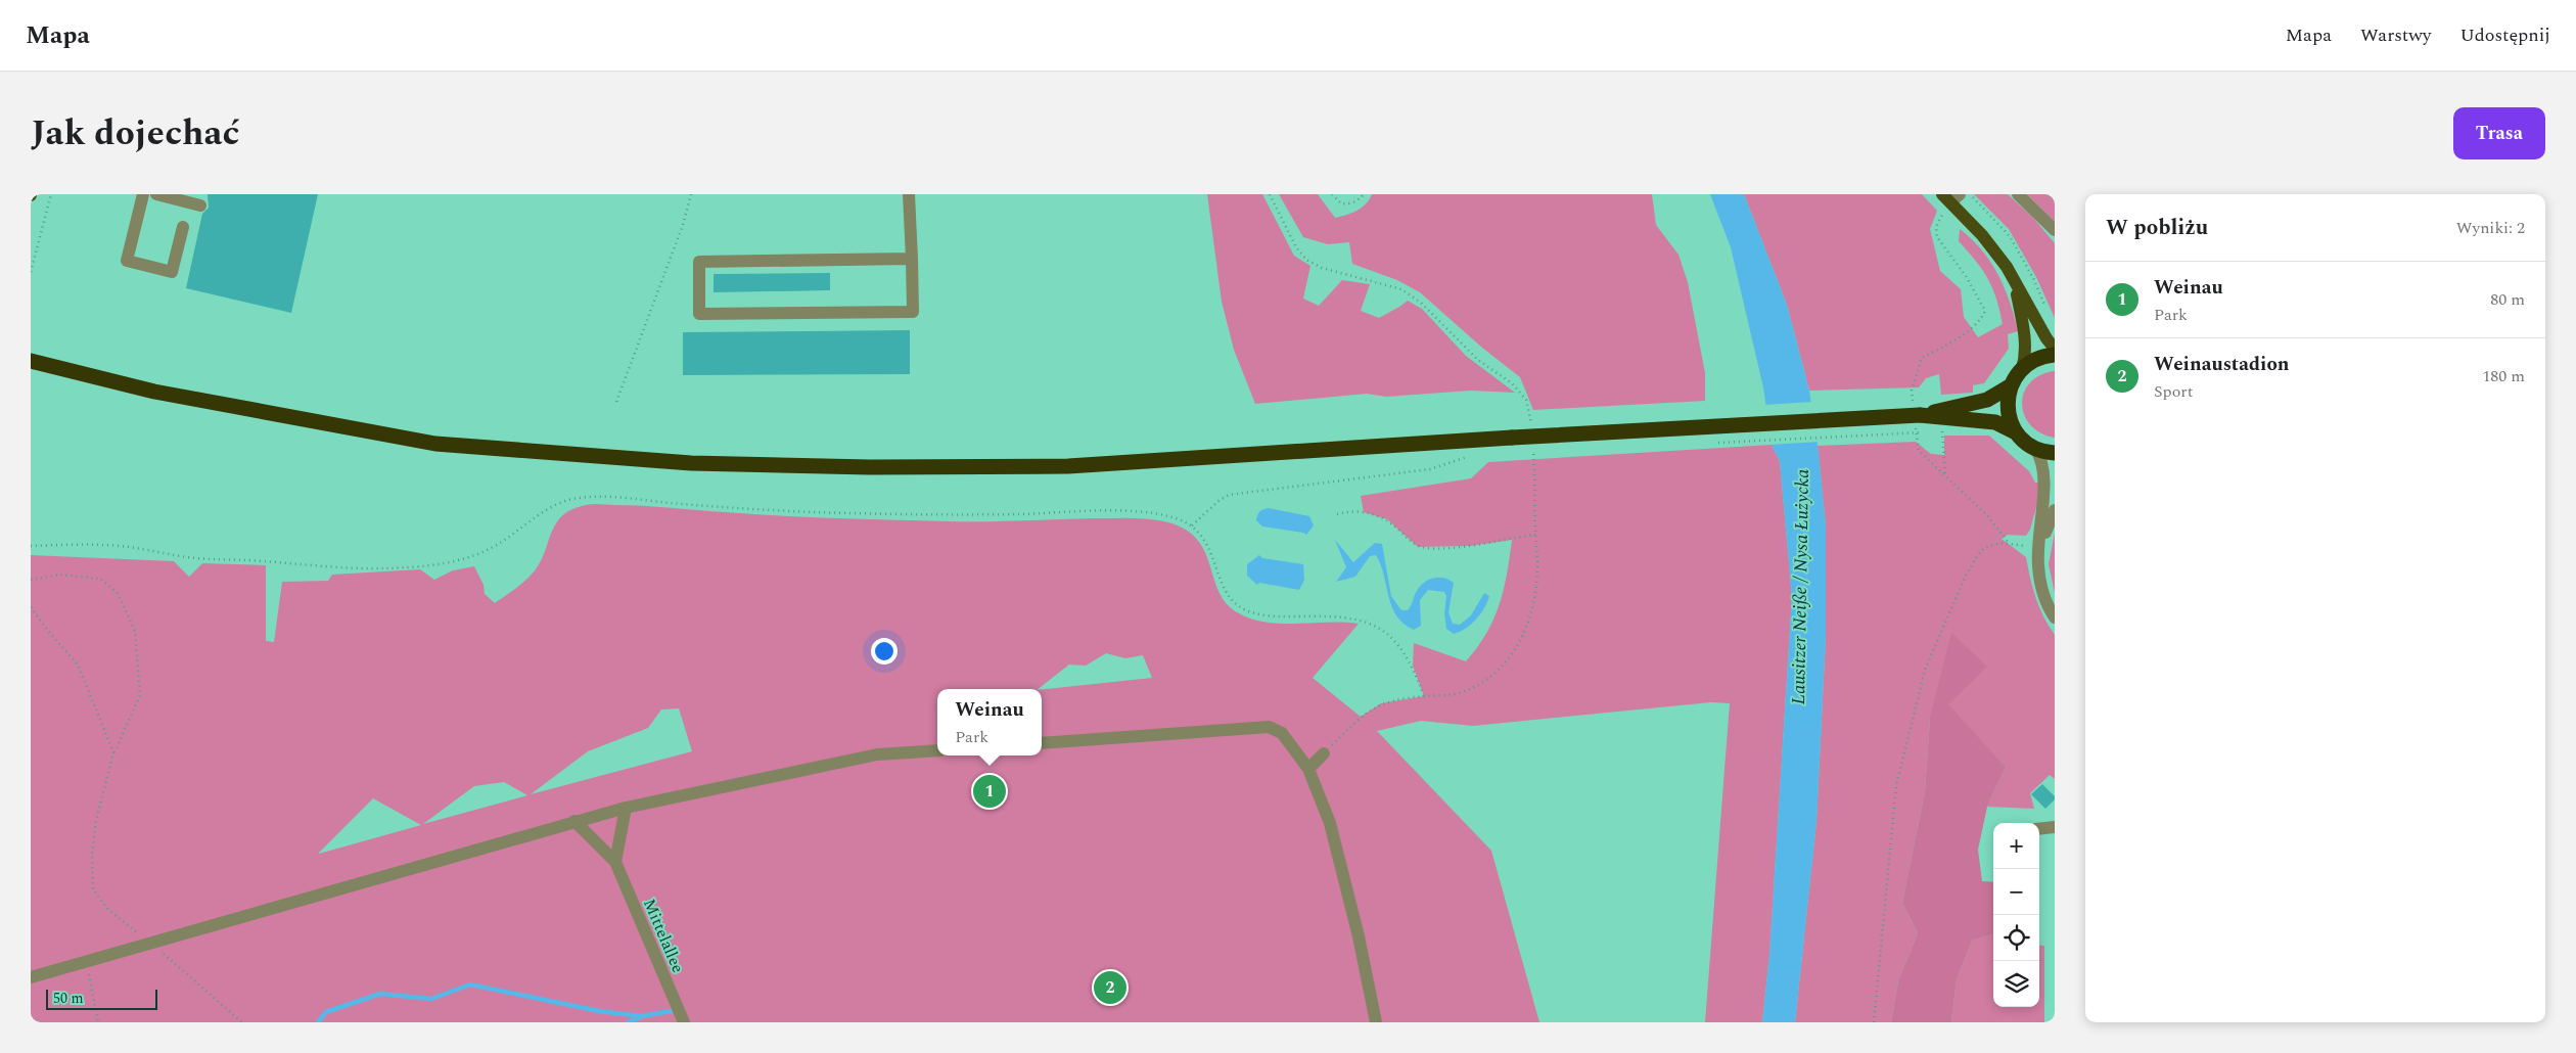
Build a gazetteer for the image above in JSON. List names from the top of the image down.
{
  "streets": {
    "street": ["Mittelallee"]
  },
  "water": ["Lausitzer Neiße / Nysa Łużycka"],
  "scale_bar": "50 m",
  "page": {
    "header": "Mapa",
    "nav": ["Mapa", "Warstwy", "Udostępnij"],
    "title": "Jak dojechać",
    "buttons": "Trasa",
    "heading": ["W pobliżu", "Wyniki: 2"],
    "list": [
      {
        "mark": "1",
        "name": "Weinau",
        "note": "Park",
        "value": "80 m"
      },
      {
        "mark": "2",
        "name": "Weinaustadion",
        "note": "Sport",
        "value": "180 m"
      }
    ],
    "popup": ["Weinau", "Park"],
    "pins": ["1", "2"],
    "map_buttons": ["+", "−"],
    "scale": "50 m"
  }
}
